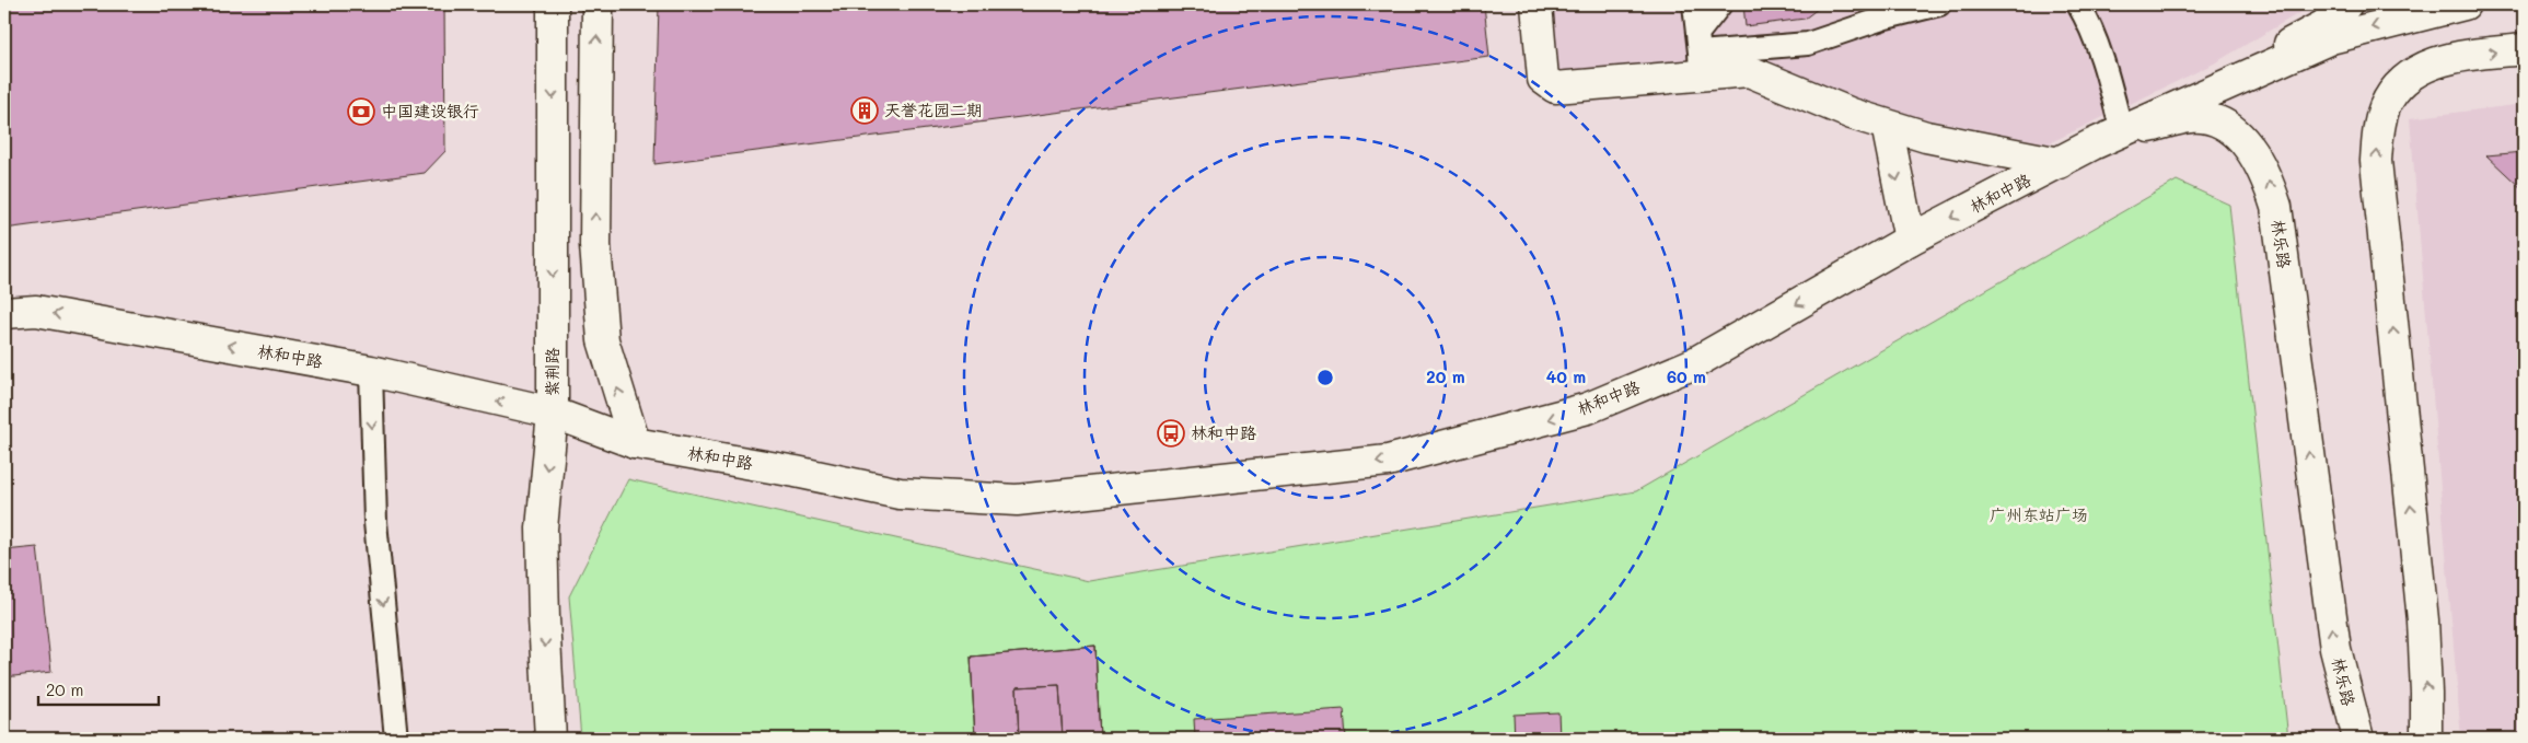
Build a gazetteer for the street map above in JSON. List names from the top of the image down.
{
  "streets": {
    "main road": ["林和中路", "林乐路", "紫荆路"]
  },
  "crossings": [
    ["林和中路", "林乐路"],
    ["林和中路", "紫荆路"]
  ],
  "one_way": ["林和中路", "林乐路"],
  "parks": ["广州东站广场"],
  "places": {
    "building": ["天誉花园二期"],
    "bank": ["中国建设银行"],
    "bus stop": ["林和中路"]
  },
  "scale_bar": "20 m",
  "rings": ["20 m", "40 m", "60 m"]
}
